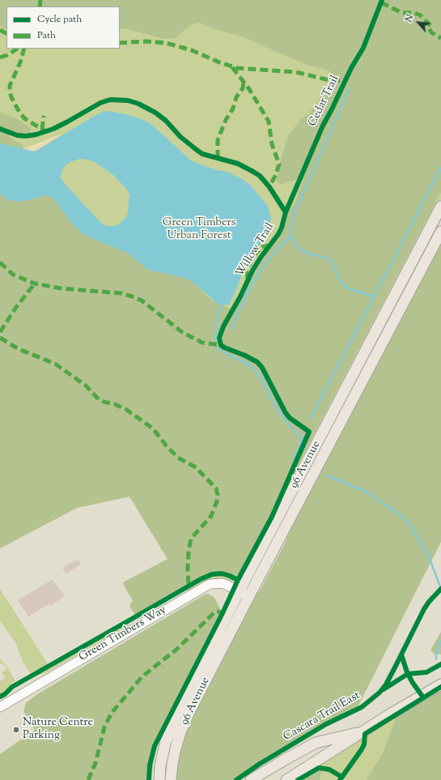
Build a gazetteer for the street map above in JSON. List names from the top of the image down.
{
  "streets": {
    "main road": ["96 Avenue"],
    "street": ["Green Timbers Way"],
    "cycle path": ["Cedar Trail", "Willow Trail", "Cascara Trail East"]
  },
  "crossings": [
    ["96 Avenue", "Green Timbers Way"]
  ],
  "parks": ["Green Timbers Urban Forest"],
  "places": ["Nature Centre Parking"],
  "legend": ["Cycle path", "Path"],
  "north": "top left"
}
